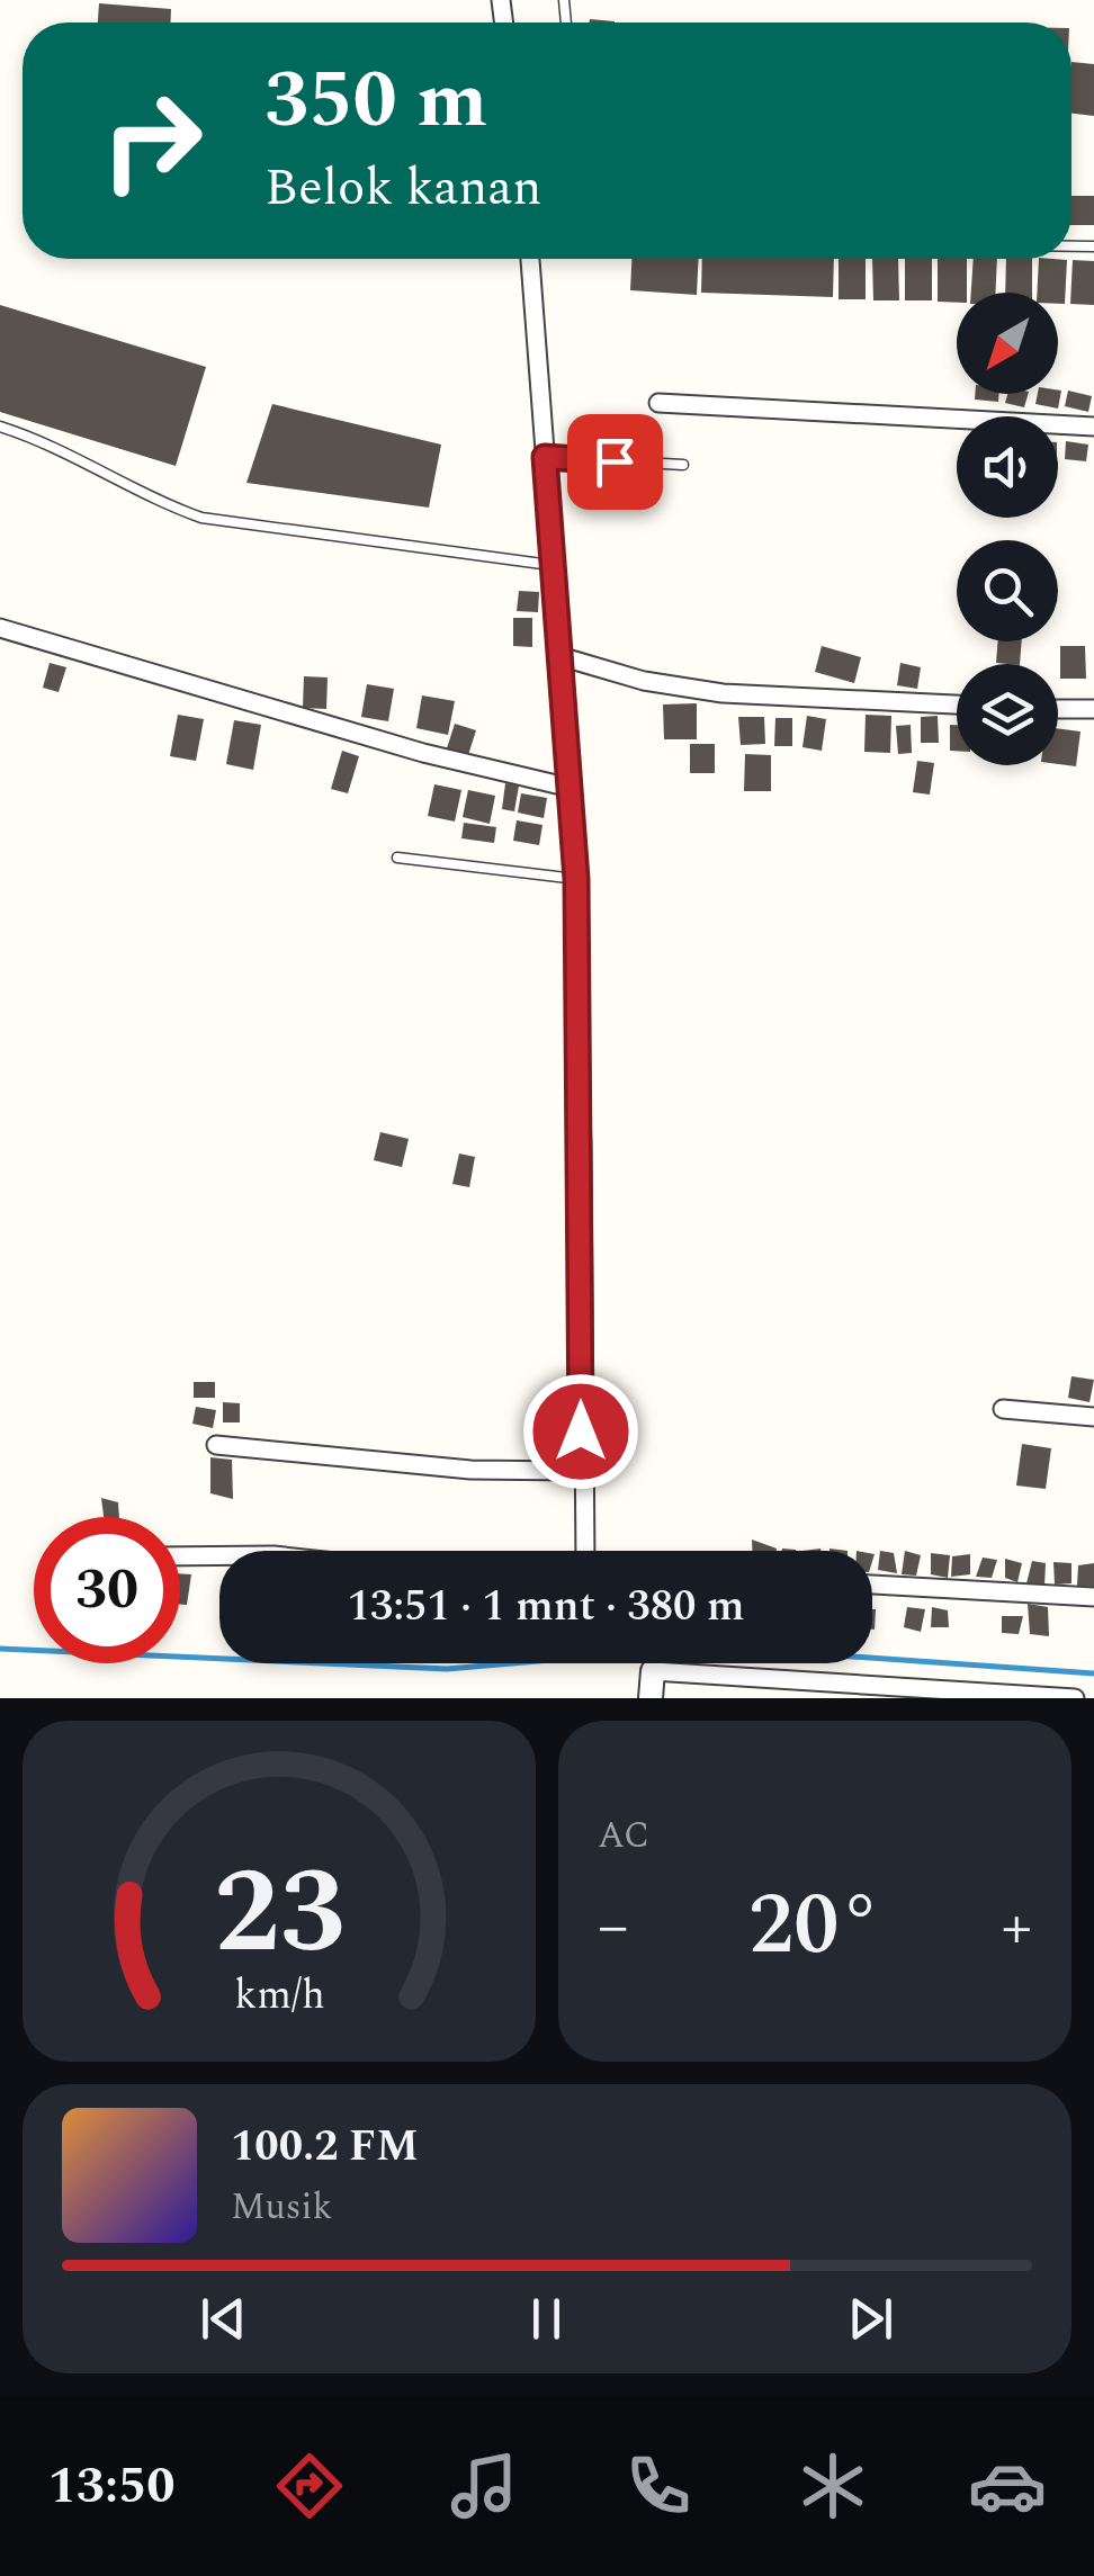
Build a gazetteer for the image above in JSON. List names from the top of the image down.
{
  "north": "bottom left",
  "page": {
    "turn": ["350 m", "Belok kanan"],
    "limit": "30",
    "trip": "13:51 · 1 mnt · 380 m",
    "tile": "AC",
    "heat": ["−", "20°", "+"],
    "song": ["100.2 FM", "Musik"],
    "tabs": "13:50",
    "gauge": ["23", "km/h"]
  }
}
